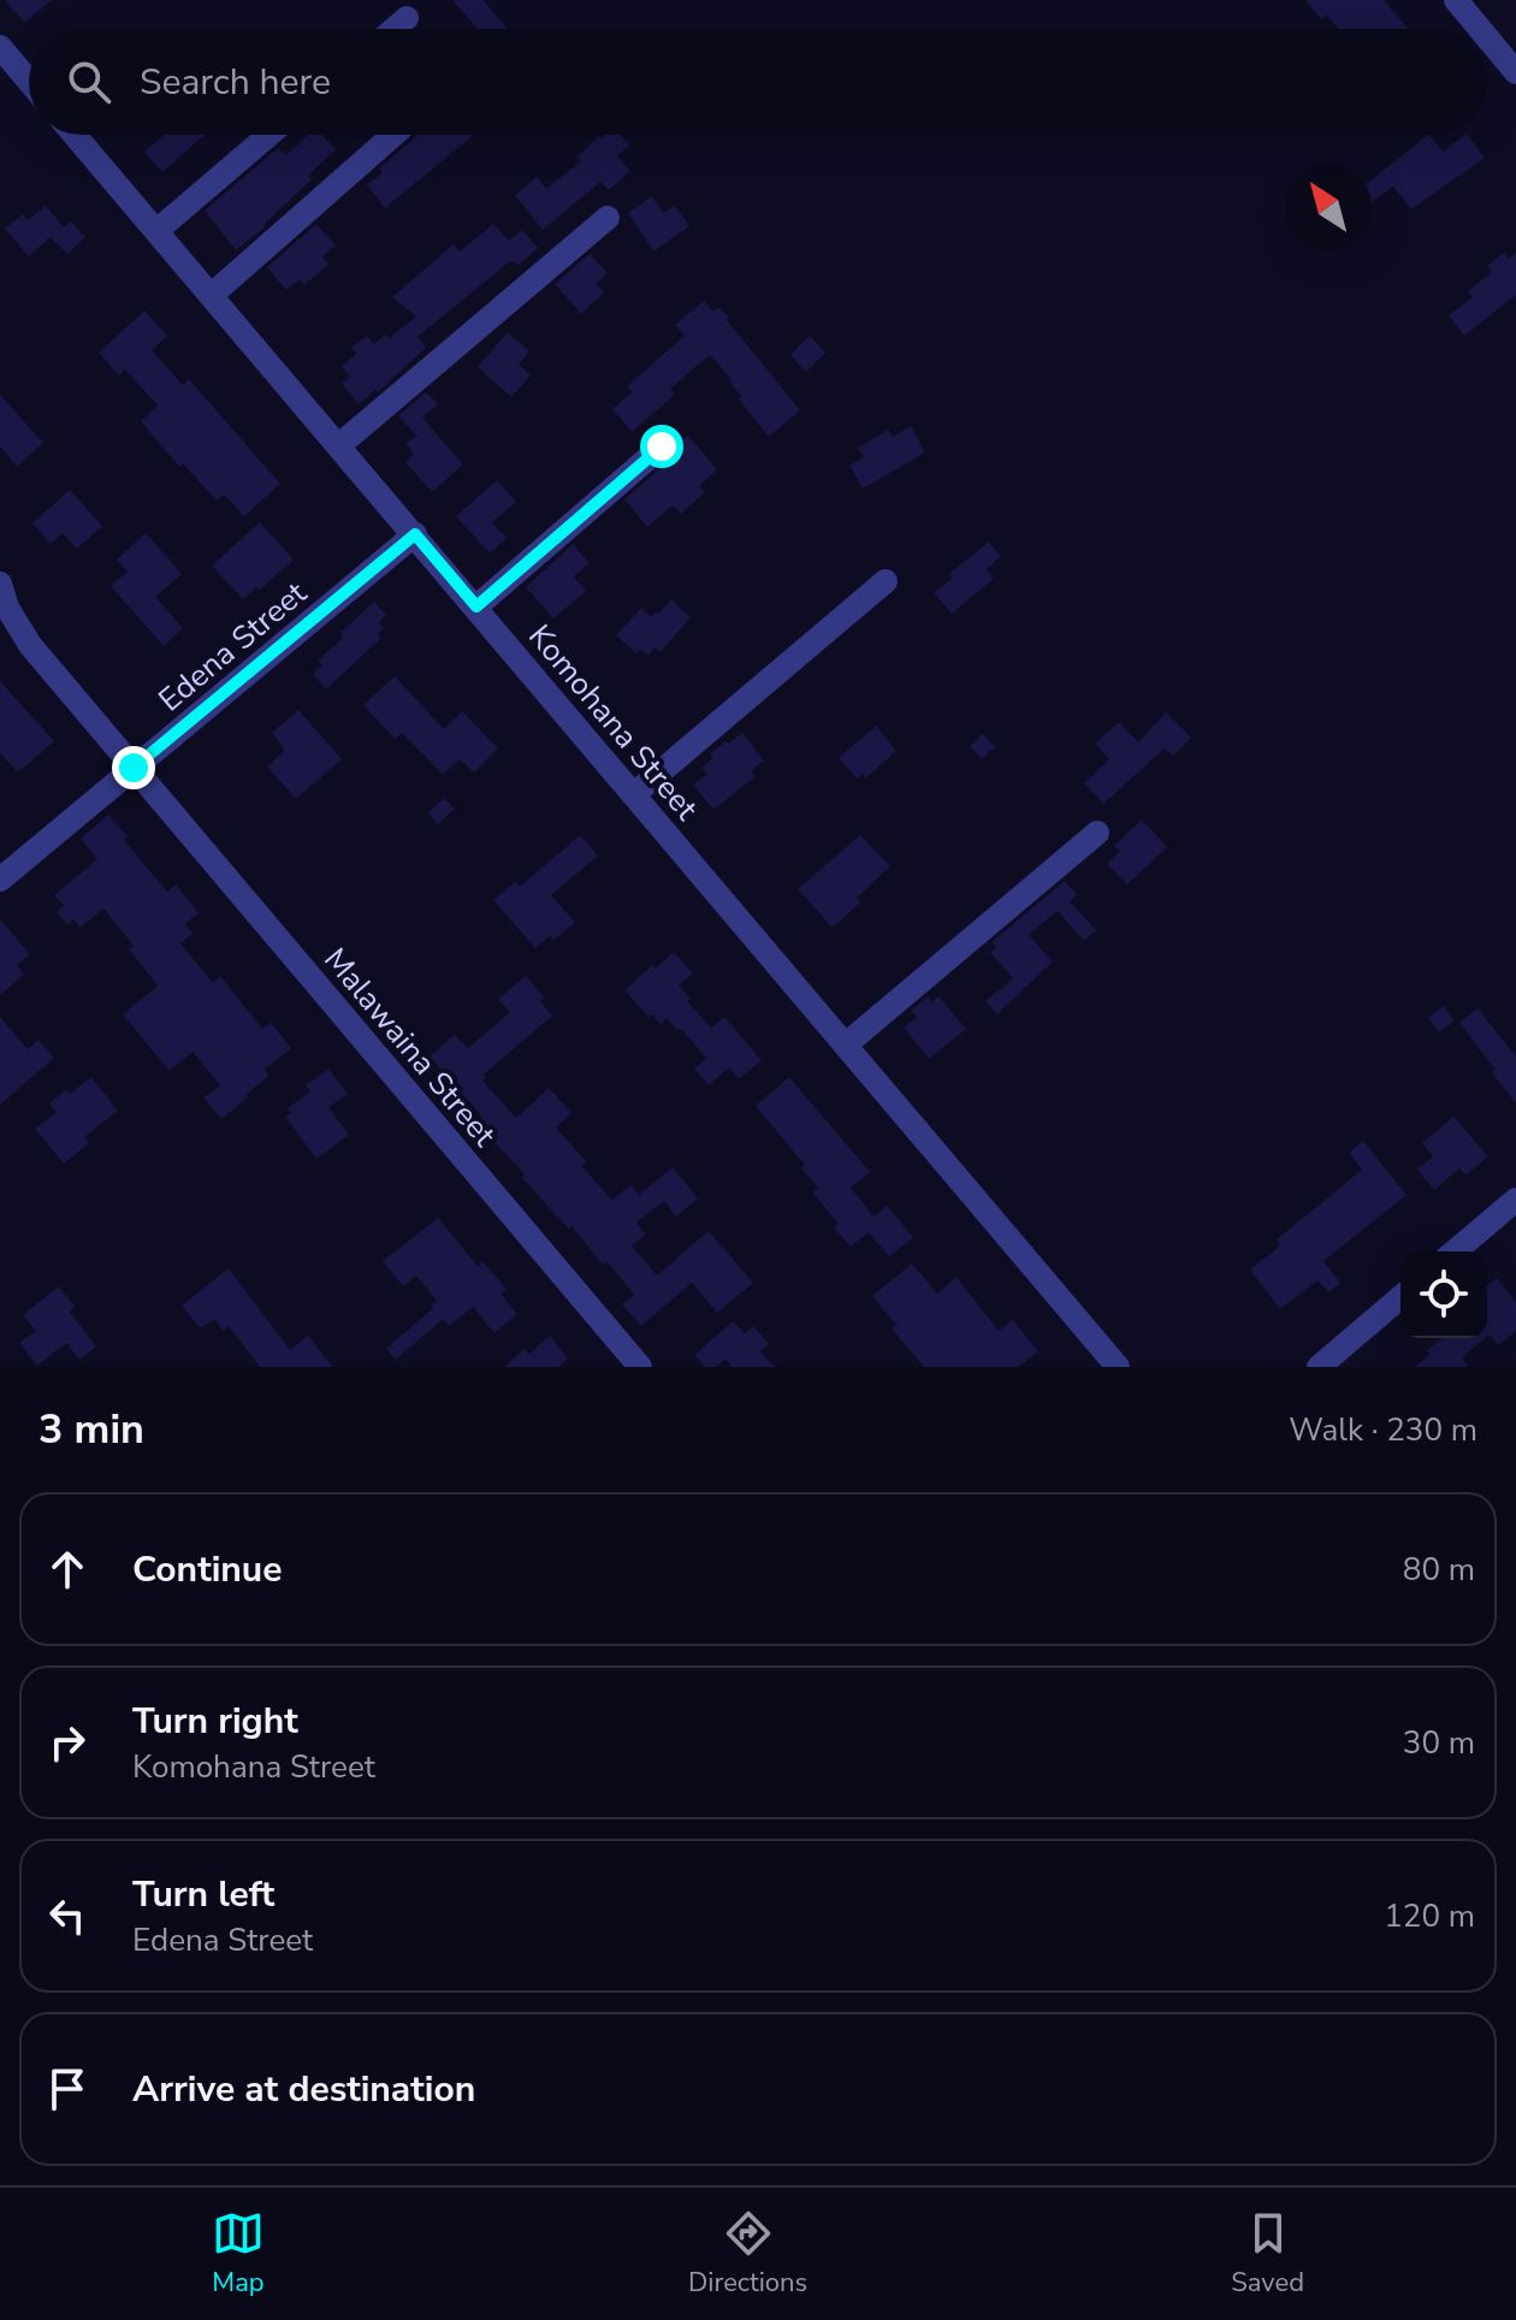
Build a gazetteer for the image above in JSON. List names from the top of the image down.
{
  "streets": {
    "street": ["Edena Street", "Komohana Street", "Malawaina Street"]
  },
  "crossings": [
    ["Edena Street", "Komohana Street"],
    ["Edena Street", "Malawaina Street"]
  ],
  "north": "top left",
  "page": {
    "search": "Search here",
    "heading": ["3 min", "Walk · 230 m"],
    "list": [
      ["Continue", "80 m"],
      ["Turn right", "Komohana Street", "30 m"],
      ["Turn left", "Edena Street", "120 m"],
      "Arrive at destination"
    ],
    "nav": ["Map", "Directions", "Saved"]
  }
}
